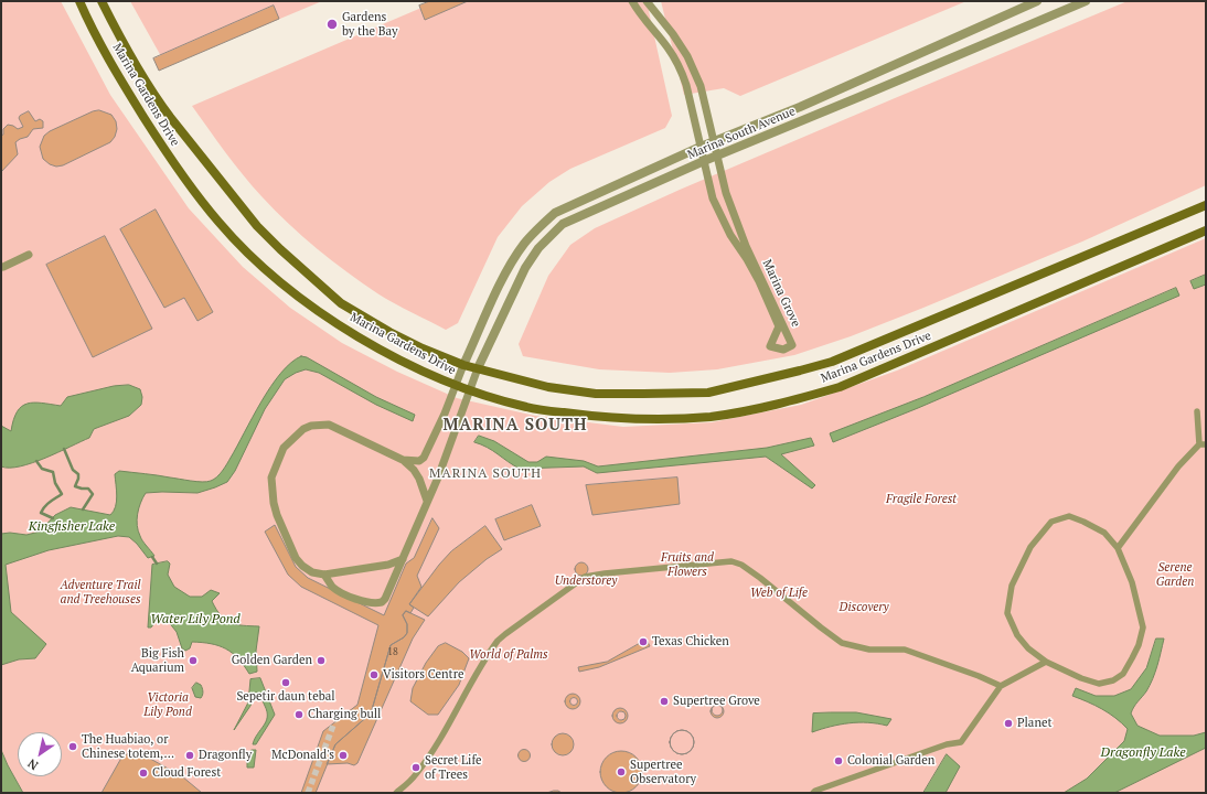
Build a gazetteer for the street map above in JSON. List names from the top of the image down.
{
  "streets": {
    "main road": ["Marina Gardens Drive"],
    "street": ["Marina South Avenue", "Marina Grove"]
  },
  "crossings": [
    ["Marina Gardens Drive", "Marina South Avenue"],
    ["Marina South Avenue", "Marina Grove"]
  ],
  "districts": ["MARINA SOUTH", "MARINA SOUTH"],
  "water": ["Kingfisher Lake", "Water Lily Pond", "Dragonfly Lake"],
  "parks": [
    "Fragile Forest",
    "Fruits and Flowers",
    "Serene Garden",
    "Understorey",
    "Adventure Trail and Treehouses",
    "Web of Life",
    "Discovery",
    "World of Palms",
    "Victoria Lily Pond"
  ],
  "places": [
    "Gardens by the Bay",
    "Texas Chicken",
    "Big Fish Aquarium",
    "Golden Garden",
    "Visitors Centre",
    "Sepetir daun tebal",
    "Supertree Grove",
    "Charging bull",
    "Planet",
    "The Huabiao, or Chinese totem,...",
    "Dragonfly",
    "McDonald's",
    "Colonial Garden",
    "Secret Life of Trees",
    "Supertree Observatory",
    "Cloud Forest"
  ],
  "house_numbers": ["18"],
  "north": "bottom left"
}
